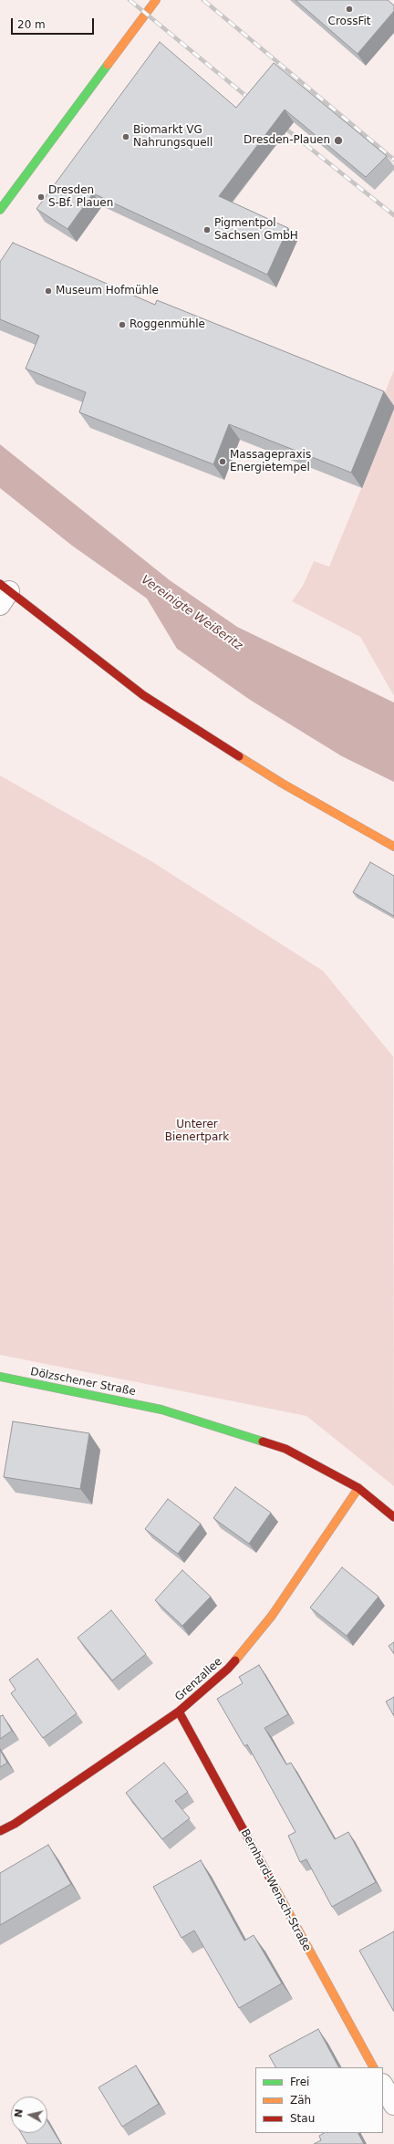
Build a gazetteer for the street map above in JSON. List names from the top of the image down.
{
  "streets": {
    "street": ["Dölzschener Straße", "Grenzallee", "Bernhard-Wensch-Straße"]
  },
  "crossings": [
    ["Dölzschener Straße", "Grenzallee"],
    ["Grenzallee", "Bernhard-Wensch-Straße"]
  ],
  "water": ["Vereinigte Weißeritz"],
  "parks": ["Unterer Bienertpark"],
  "places": [
    "CrossFit",
    "Biomarkt VG Nahrungsquell",
    "Dresden-Plauen",
    "Dresden S-Bf. Plauen",
    "Pigmentpol Sachsen GmbH",
    "Museum Hofmühle",
    "Roggenmühle",
    "Massagepraxis Energietempel"
  ],
  "legend": ["Frei", "Zäh", "Stau"],
  "scale_bar": "20 m",
  "north": "left"
}
